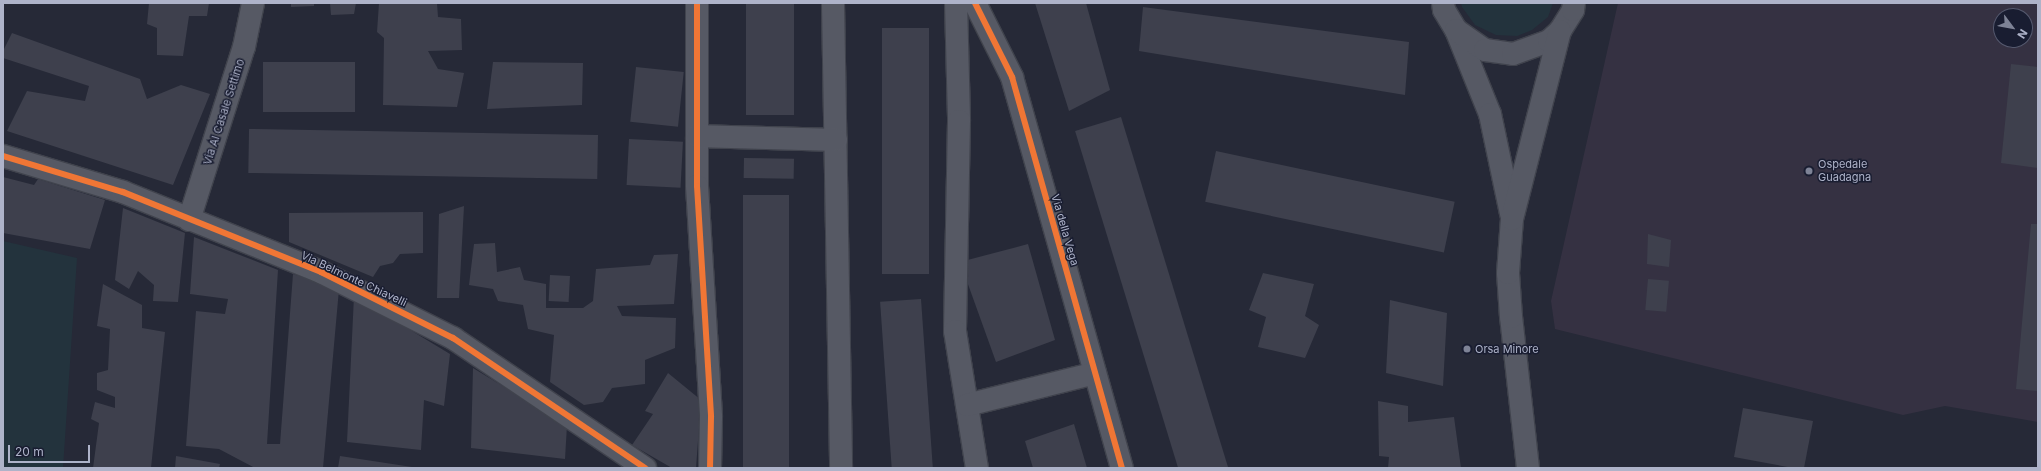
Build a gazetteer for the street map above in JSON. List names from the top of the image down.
{
  "streets": {
    "street": ["Via Al Casale Settimo", "Via della Vega", "Via Belmonte Chiavelli"]
  },
  "crossings": [
    ["Via Al Casale Settimo", "Via Belmonte Chiavelli"]
  ],
  "places": ["Ospedale Guadagna", "Orsa Minore"],
  "scale_bar": "20 m",
  "north": "bottom right"
}
